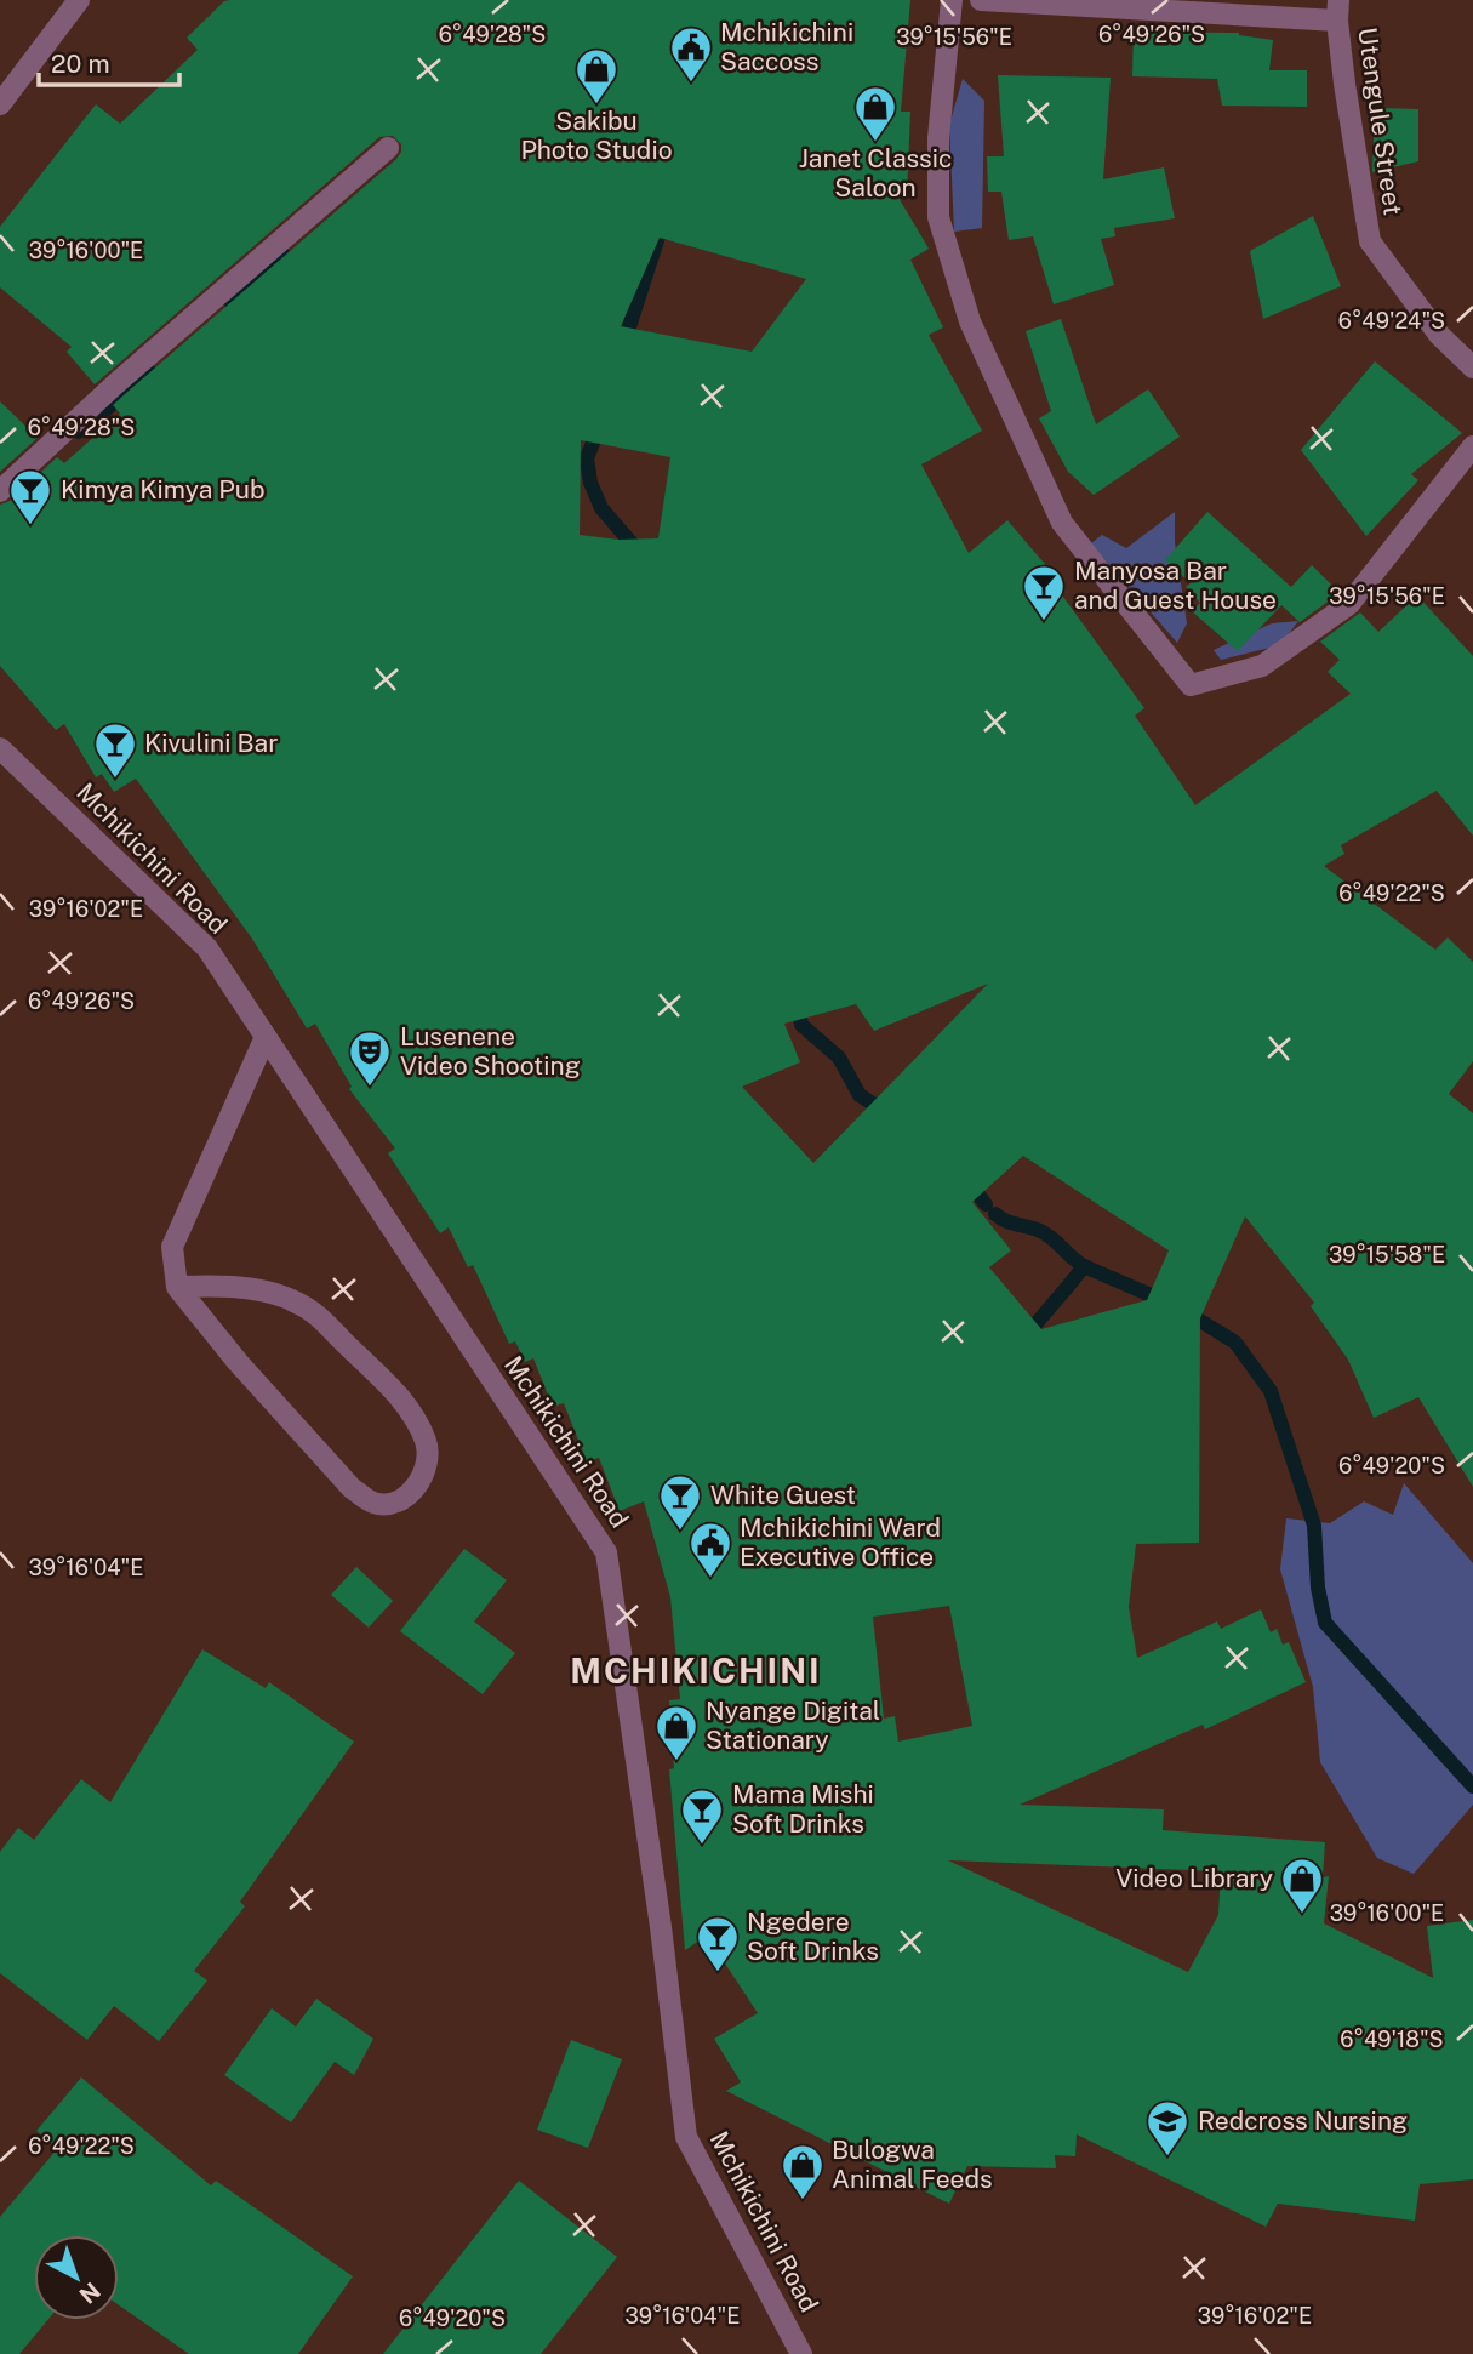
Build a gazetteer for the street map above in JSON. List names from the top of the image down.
{
  "streets": {
    "street": ["Utengule Street", "Mchikichini Road"]
  },
  "districts": ["MCHIKICHINI"],
  "places": {
    "public building": ["Mchikichini Saccoss", "Mchikichini Ward Executive Office"],
    "shop": [
      "Sakibu Photo Studio",
      "Janet Classic Saloon",
      "Nyange Digital Stationary",
      "Video Library",
      "Bulogwa Animal Feeds"
    ],
    "bar": [
      "Kimya Kimya Pub",
      "Manyosa Bar and Guest House",
      "Kivulini Bar",
      "White Guest",
      "Mama Mishi Soft Drinks",
      "Ngedere Soft Drinks"
    ],
    "theatre": ["Lusenene Video Shooting"],
    "school or university": ["Redcross Nursing"]
  },
  "scale_bar": "20 m",
  "north": "bottom right",
  "coordinates": [
    "6°49'28\"S",
    "6°49'26\"S",
    "39°15'56\"E",
    "39°16'00\"E",
    "6°49'24\"S",
    "6°49'22\"S",
    "39°16'02\"E",
    "39°15'58\"E",
    "6°49'20\"S",
    "39°16'04\"E",
    "6°49'18\"S"
  ]
}
